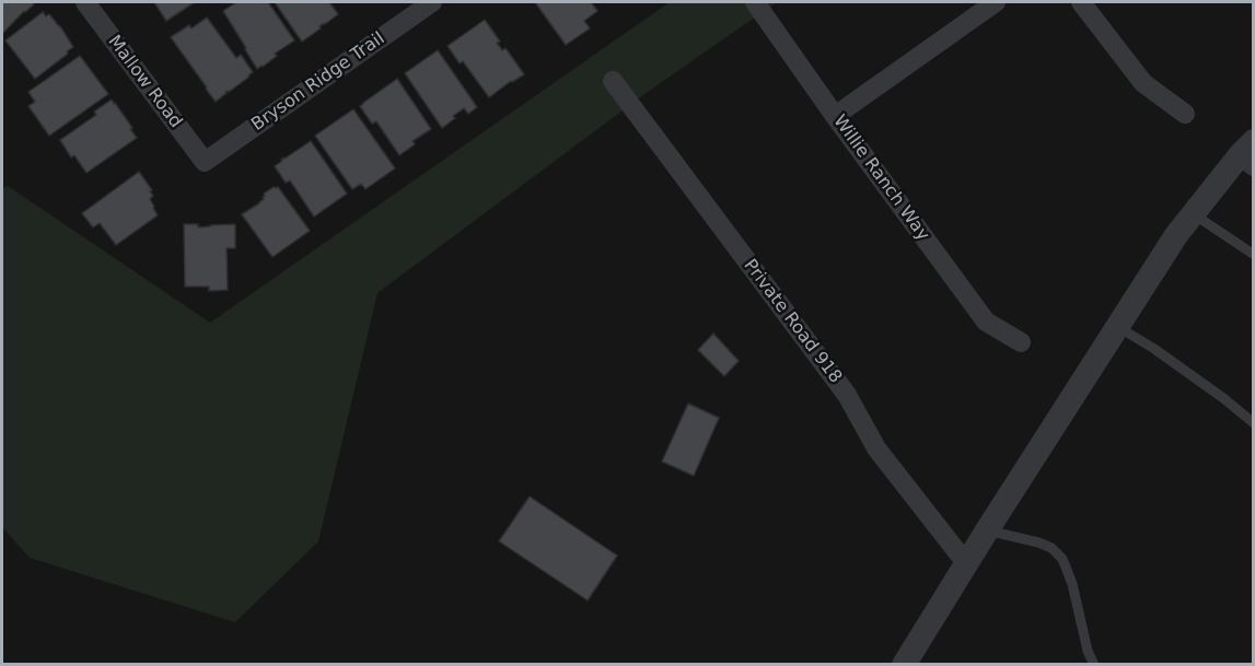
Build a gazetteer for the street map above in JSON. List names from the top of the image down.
{
  "streets": {
    "street": [
      "Mallow Road",
      "Bryson Ridge Trail",
      "Willie Ranch Way",
      "Private Road 918"
    ]
  },
  "crossings": [
    ["Mallow Road", "Bryson Ridge Trail"]
  ]
}
